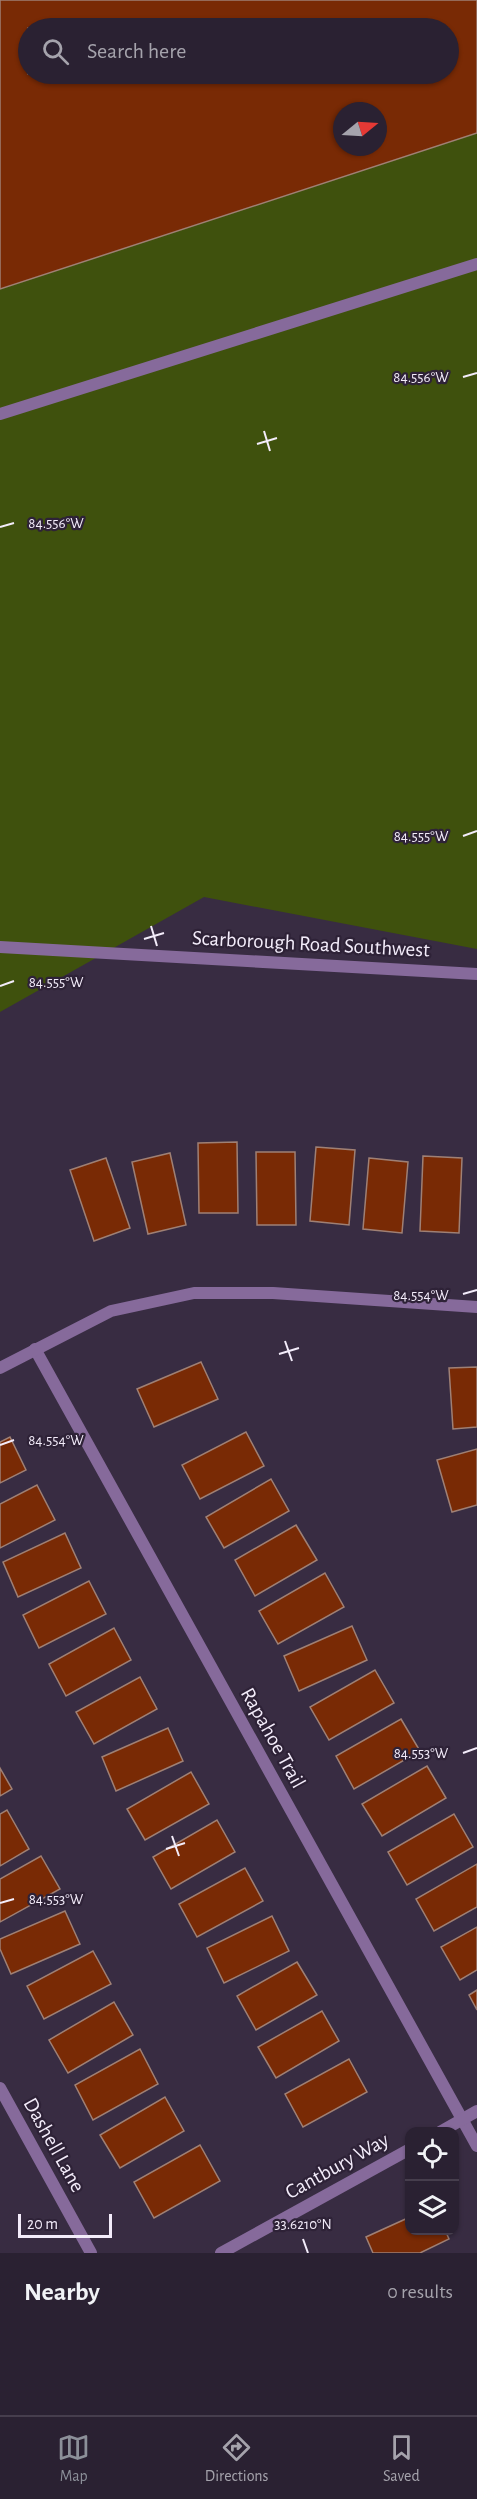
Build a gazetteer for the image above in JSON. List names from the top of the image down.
{
  "streets": {
    "street": [
      "Scarborough Road Southwest",
      "Rapahoe Trail",
      "Dashell Lane",
      "Cantbury Way"
    ]
  },
  "scale_bar": "20 m",
  "north": "right",
  "page": {
    "search": "Search here",
    "scale": "20 m",
    "heading": ["Nearby", "0 results"],
    "nav": ["Map", "Directions", "Saved"]
  },
  "coordinates": [
    "84.556°W",
    "84.555°W",
    "84.554°W",
    "84.553°W",
    "33.6210°N"
  ]
}
